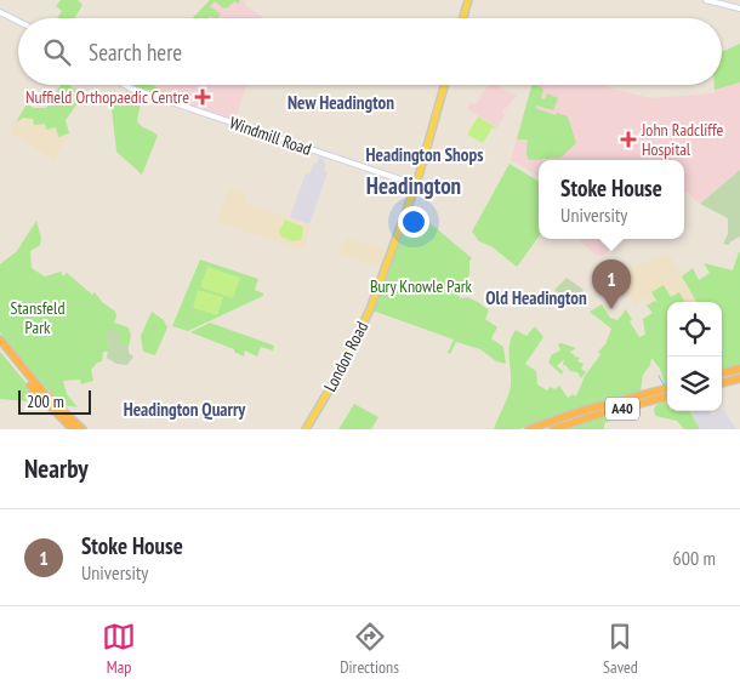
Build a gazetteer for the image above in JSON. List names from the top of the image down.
{
  "streets": {
    "highway": ["A40"],
    "main road": ["Windmill Road", "London Road"]
  },
  "crossings": [
    ["Windmill Road", "London Road"]
  ],
  "districts": [
    "New Headington",
    "Headington Shops",
    "Headington",
    "Old Headington",
    "Headington Quarry"
  ],
  "parks": ["Bury Knowle Park", "Stansfeld Park"],
  "places": {
    "health": ["Nuffield Orthopaedic Centre", "John Radcliffe Hospital"]
  },
  "scale_bar": "200 m",
  "page": {
    "search": "Search here",
    "popup": ["Stoke House", "University"],
    "pins": "1",
    "scale": "200 m",
    "heading": "Nearby",
    "list": [
      {
        "mark": "1",
        "name": "Stoke House",
        "note": "University",
        "value": "600 m"
      }
    ],
    "nav": ["Map", "Directions", "Saved"]
  }
}
